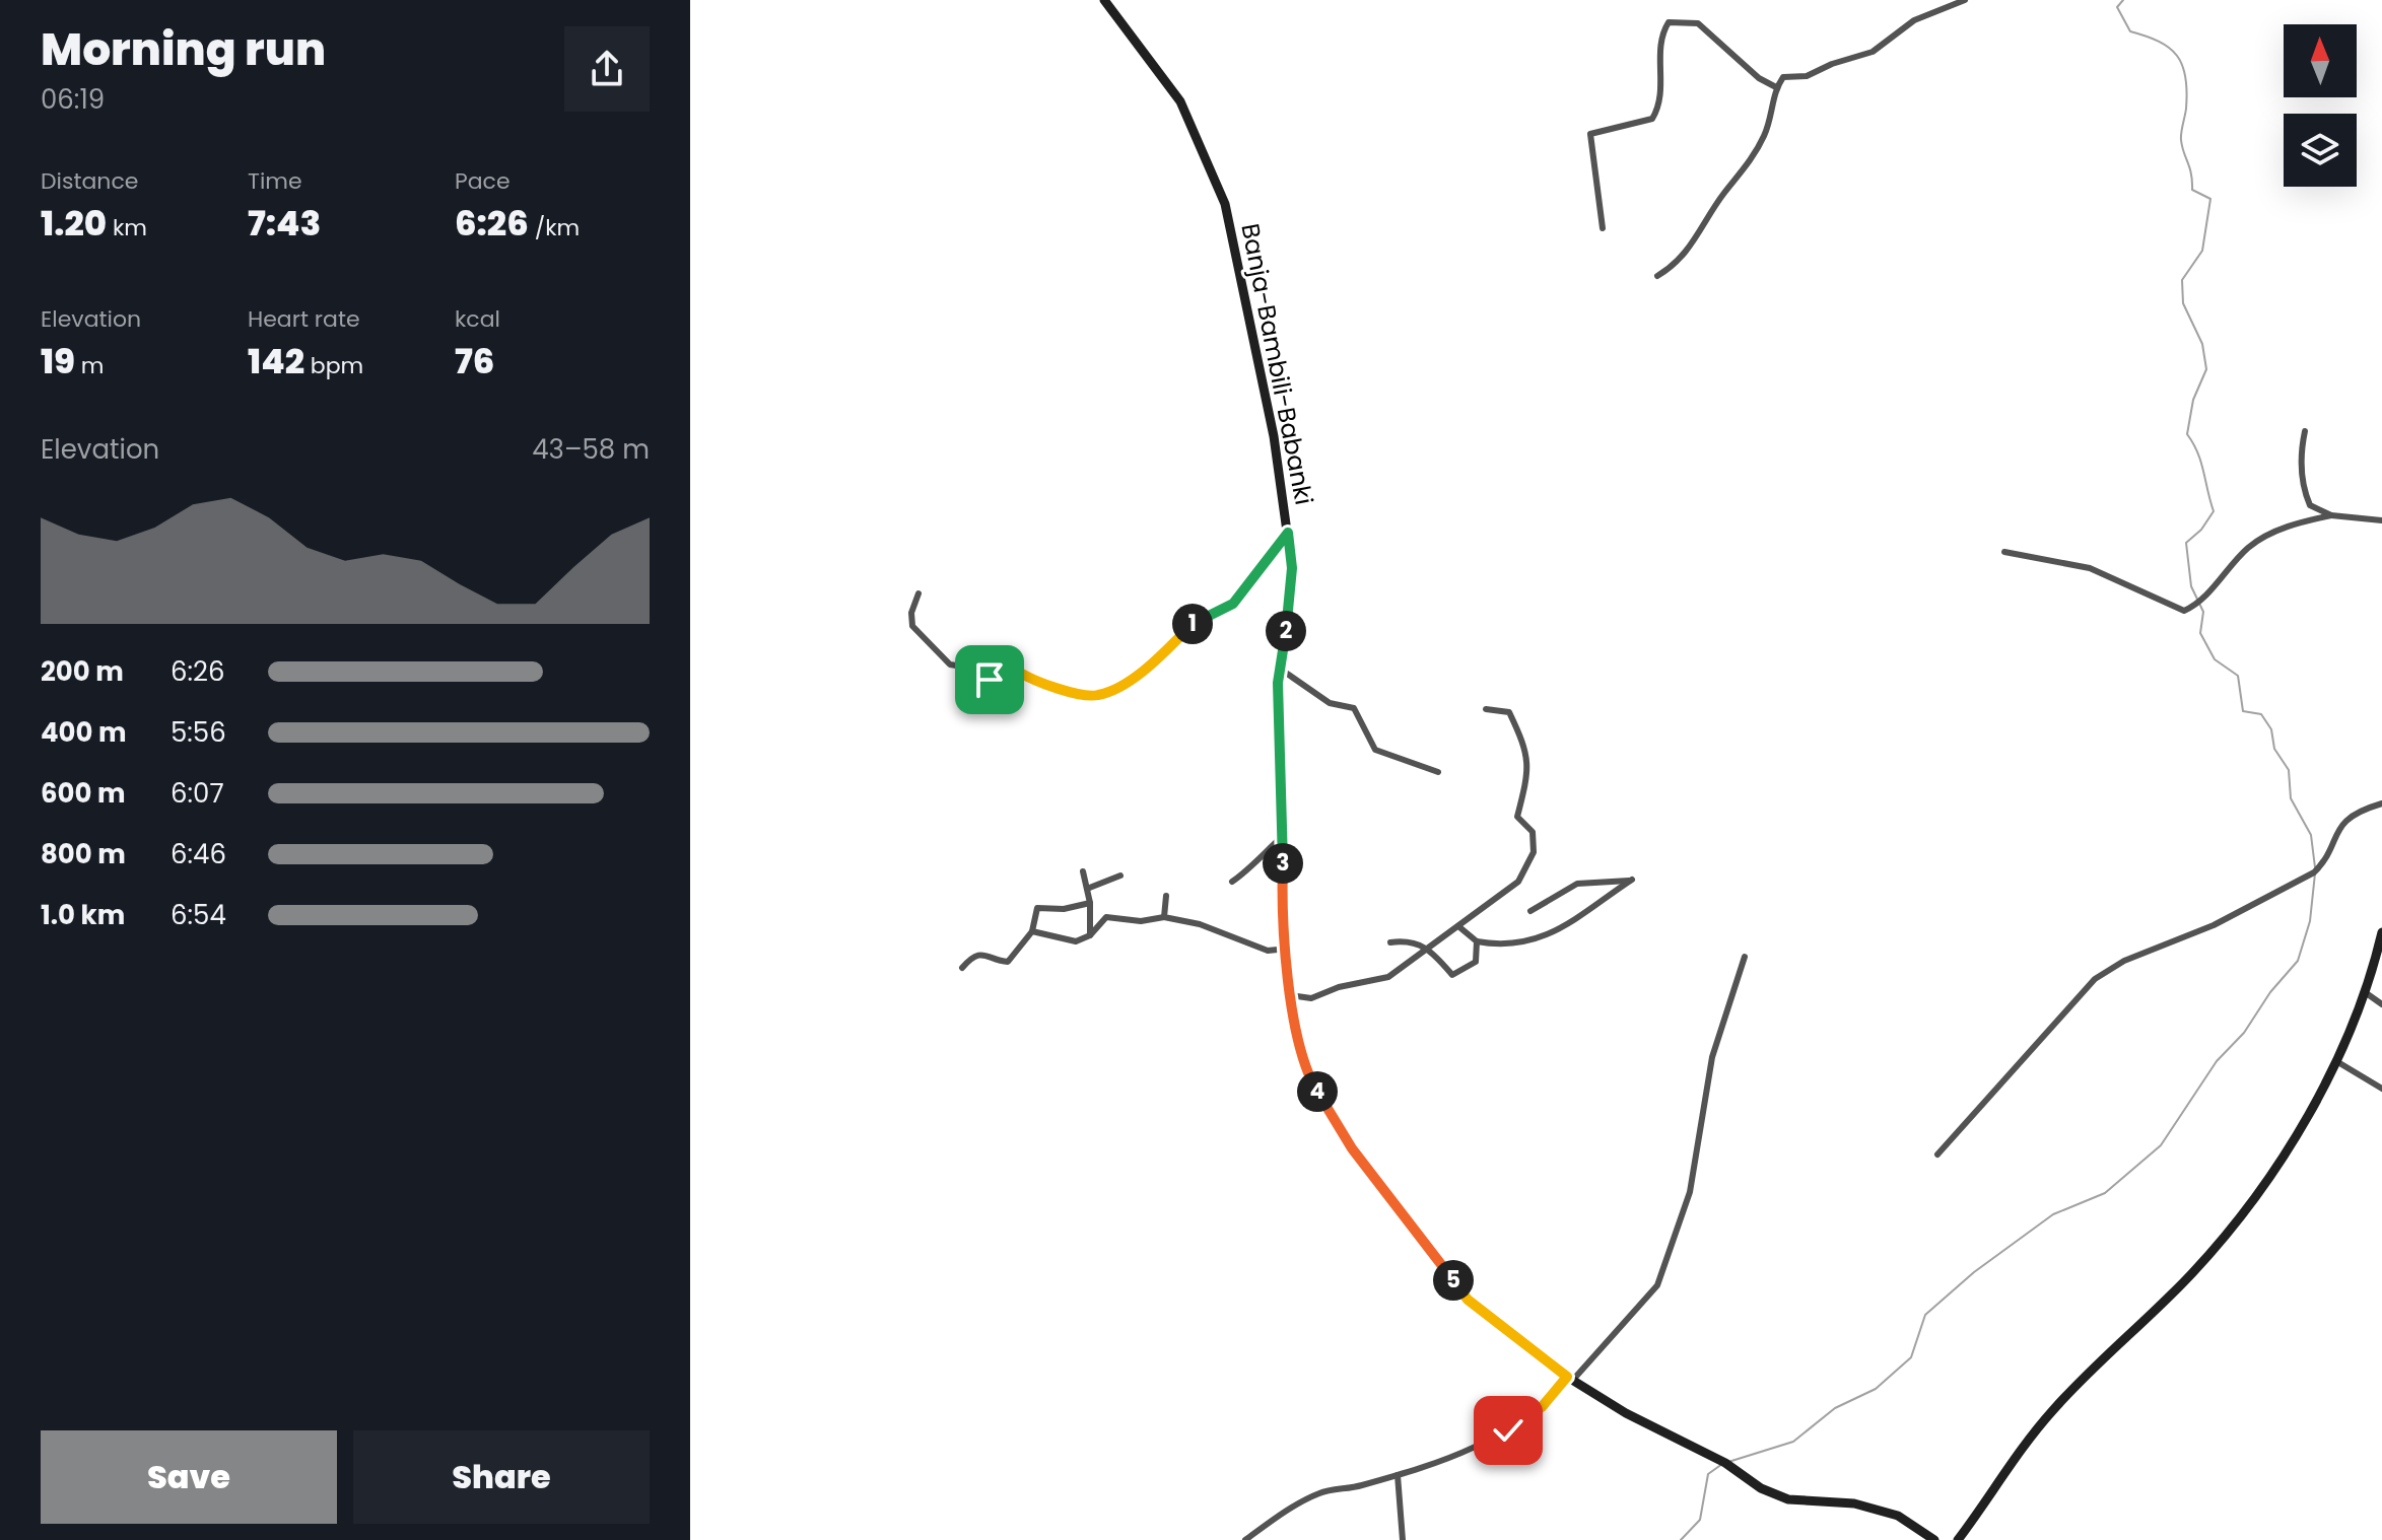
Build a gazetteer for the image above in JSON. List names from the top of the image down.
{
  "streets": {
    "street": ["Banja-Bambili-Babanki"]
  },
  "north": "top",
  "page": {
    "heading": ["Morning run", "06:19"],
    "stats": [
      ["Distance", "1.20 km"],
      ["Time", "7:43"],
      ["Pace", "6:26 /km"],
      ["Elevation", "19 m"],
      ["Heart rate", "142 bpm"],
      ["kcal", "76"]
    ],
    "chart": ["Elevation", "43–58 m"],
    "pins": [
      "1",
      "2",
      "3",
      "4",
      "5"
    ],
    "list": [
      {
        "name": "200 m",
        "note": "6:26"
      },
      {
        "name": "400 m",
        "note": "5:56"
      },
      {
        "name": "600 m",
        "note": "6:07"
      },
      {
        "name": "800 m",
        "note": "6:46"
      },
      {
        "name": "1.0 km",
        "note": "6:54"
      }
    ],
    "buttons": ["Save", "Share"]
  }
}
